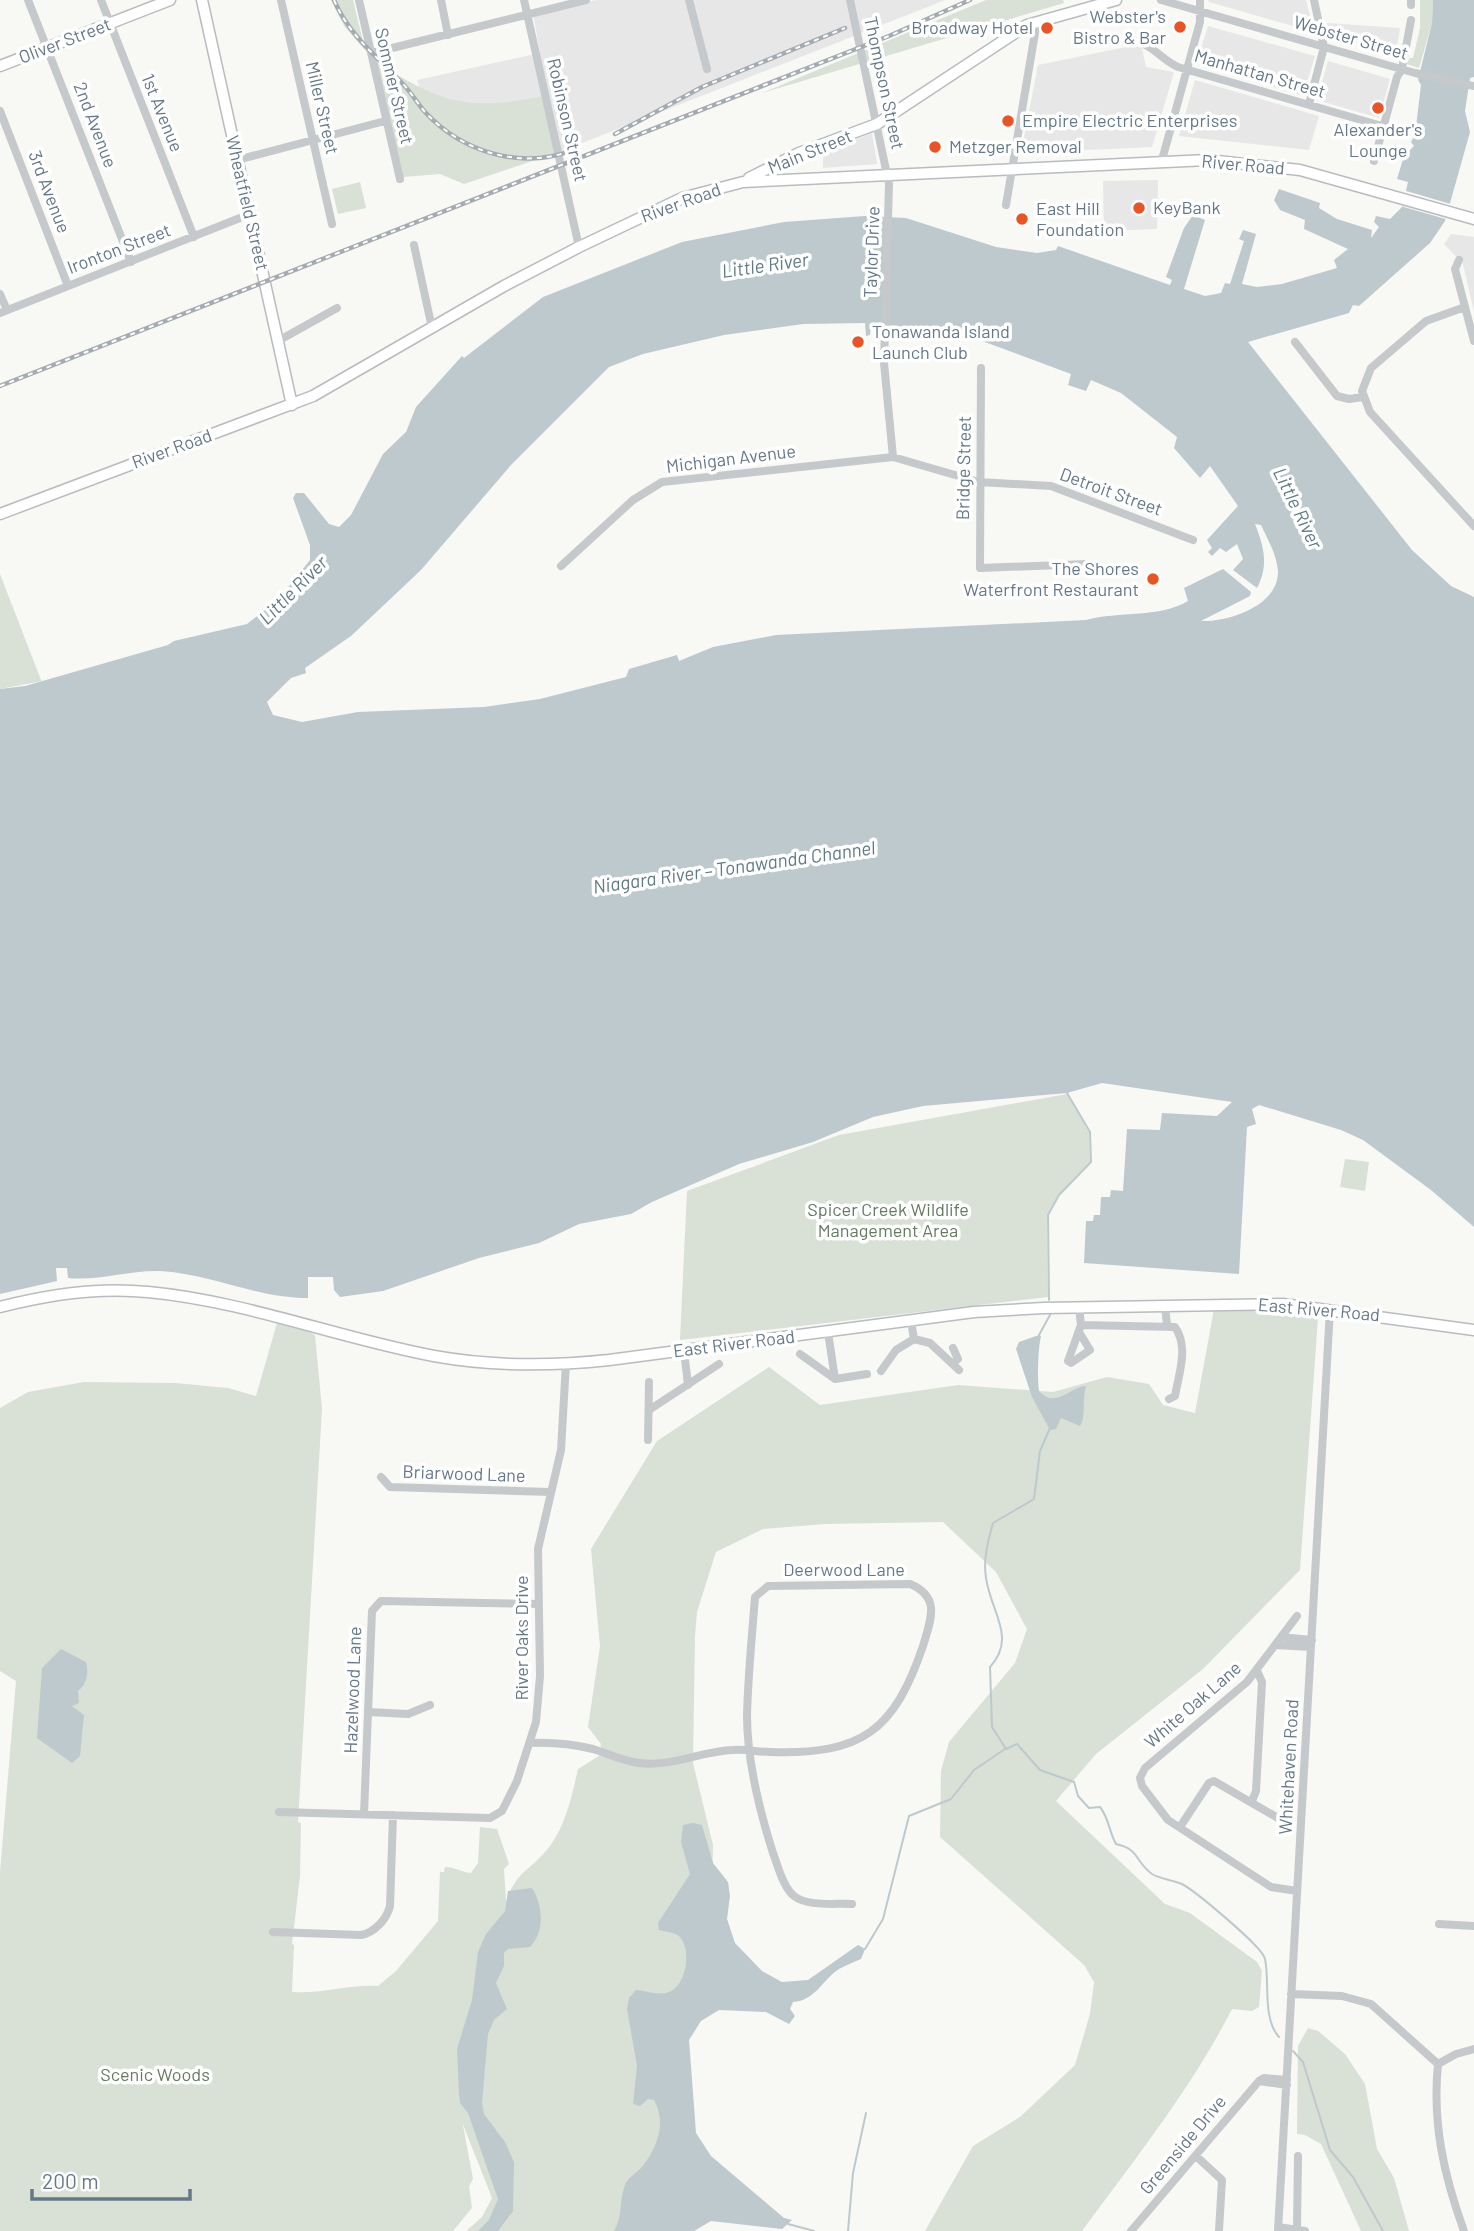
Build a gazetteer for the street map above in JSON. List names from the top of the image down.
{
  "streets": {
    "main road": [
      "Oliver Street",
      "Main Street",
      "River Road",
      "Wheatfield Street",
      "East River Road"
    ],
    "street": [
      "Webster Street",
      "Manhattan Street",
      "Thompson Street",
      "Sommer Street",
      "Miller Street",
      "1st Avenue",
      "Robinson Street",
      "2nd Avenue",
      "3rd Avenue",
      "Ironton Street",
      "Taylor Drive",
      "Michigan Avenue",
      "Bridge Street",
      "Detroit Street",
      "Briarwood Lane",
      "Deerwood Lane",
      "River Oaks Drive",
      "Hazelwood Lane",
      "White Oak Lane",
      "Whitehaven Road",
      "Greenside Drive"
    ]
  },
  "crossings": [
    ["Oliver Street", "1st Avenue"],
    ["Oliver Street", "2nd Avenue"],
    ["Thompson Street", "Main Street"],
    ["Thompson Street", "River Road"],
    ["Thompson Street", "Taylor Drive"],
    ["1st Avenue", "Ironton Street"],
    ["Robinson Street", "River Road"],
    ["2nd Avenue", "Ironton Street"],
    ["Main Street", "River Road"],
    ["River Road", "Wheatfield Street"],
    ["River Road", "Taylor Drive"],
    ["3rd Avenue", "Ironton Street"],
    ["Wheatfield Street", "Ironton Street"],
    ["Taylor Drive", "Michigan Avenue"],
    ["Taylor Drive", "Detroit Street"],
    ["Michigan Avenue", "Detroit Street"],
    ["Bridge Street", "Detroit Street"],
    ["East River Road", "River Oaks Drive"],
    ["East River Road", "Whitehaven Road"],
    ["Briarwood Lane", "River Oaks Drive"],
    ["River Oaks Drive", "Hazelwood Lane"],
    ["White Oak Lane", "Whitehaven Road"],
    ["Whitehaven Road", "Greenside Drive"]
  ],
  "water": ["Little River", "Niagara River – Tonawanda Channel"],
  "parks": ["Spicer Creek Wildlife Management Area", "Scenic Woods"],
  "places": [
    "Webster's Bistro & Bar",
    "Broadway Hotel",
    "Alexander's Lounge",
    "Empire Electric Enterprises",
    "Metzger Removal",
    "KeyBank",
    "East Hill Foundation",
    "Tonawanda Island Launch Club",
    "The Shores Waterfront Restaurant"
  ],
  "scale_bar": "200 m"
}
